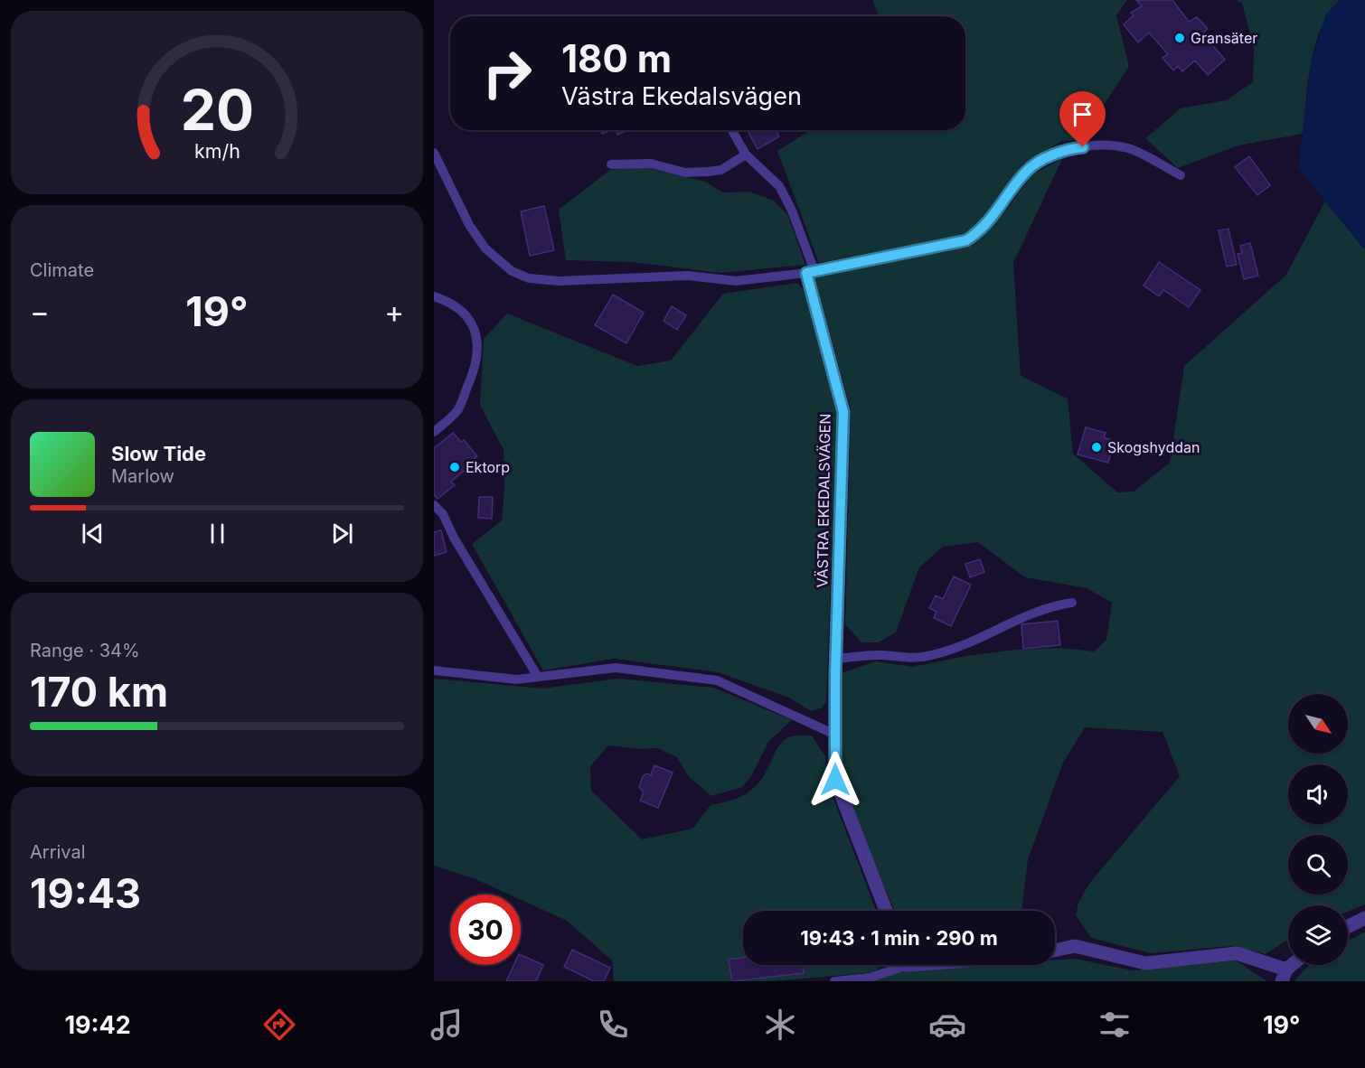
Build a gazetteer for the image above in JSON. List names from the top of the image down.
{
  "streets": {
    "street": ["VÄSTRA EKEDALSVÄGEN"]
  },
  "places": ["Gransäter", "Skogshyddan", "Ektorp"],
  "north": "bottom right",
  "page": {
    "turn": ["180 m", "Västra Ekedalsvägen"],
    "tile": [
      "Climate",
      ["Range · 34%", "170 km"],
      ["Arrival", "19:43"]
    ],
    "heat": ["−", "19°", "+"],
    "song": ["Slow Tide", "Marlow"],
    "limit": "30",
    "trip": "19:43 · 1 min · 290 m",
    "tabs": ["19:42", "19°"],
    "gauge": ["20", "km/h"]
  }
}
